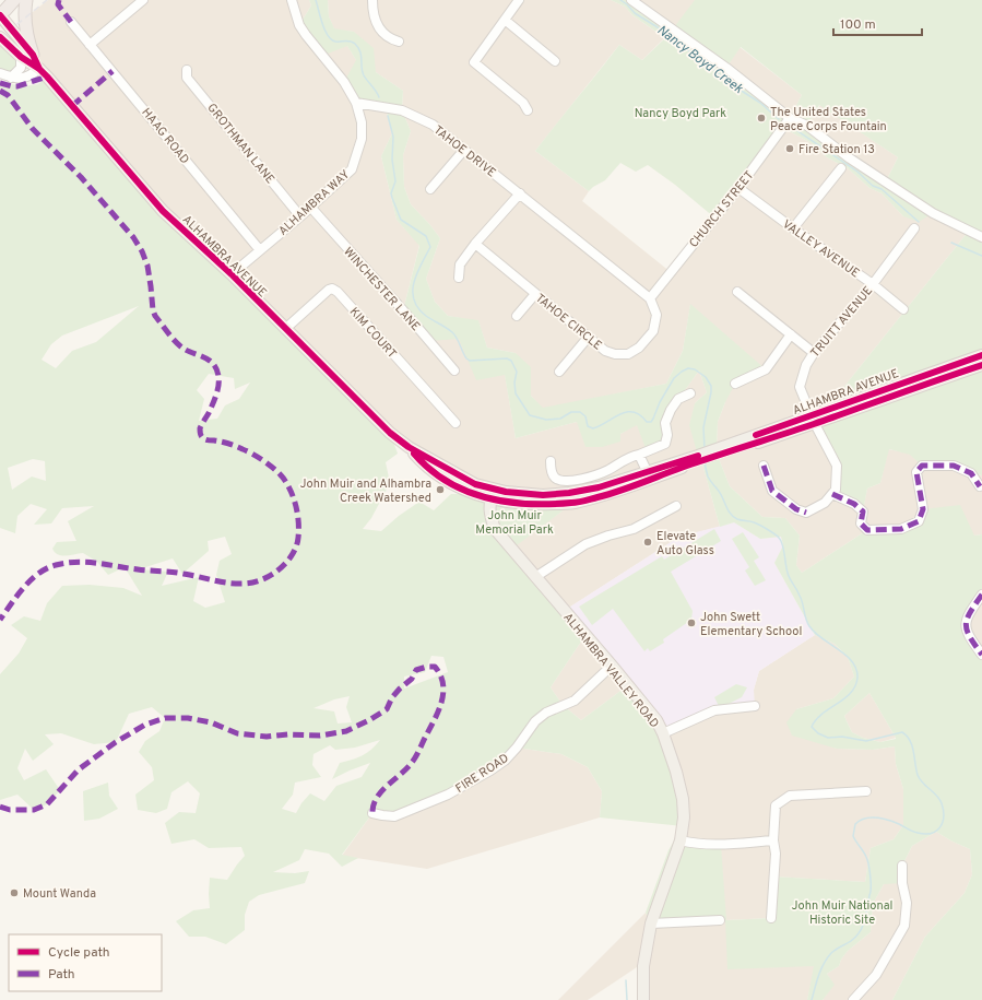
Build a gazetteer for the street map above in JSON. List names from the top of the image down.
{
  "streets": {
    "main road": ["ALHAMBRA AVENUE", "ALHAMBRA VALLEY ROAD"],
    "street": [
      "HAAG ROAD",
      "GROTHMAN LANE",
      "TAHOE DRIVE",
      "ALHAMBRA WAY",
      "CHURCH STREET",
      "VALLEY AVENUE",
      "WINCHESTER LANE",
      "TAHOE CIRCLE",
      "TRUITT AVENUE",
      "KIM COURT",
      "FIRE ROAD"
    ]
  },
  "crossings": [
    ["HAAG ROAD", "ALHAMBRA WAY"],
    ["GROTHMAN LANE", "ALHAMBRA WAY"],
    ["TAHOE DRIVE", "ALHAMBRA WAY"],
    ["ALHAMBRA WAY", "ALHAMBRA AVENUE"],
    ["ALHAMBRA WAY", "WINCHESTER LANE"],
    ["CHURCH STREET", "VALLEY AVENUE"],
    ["CHURCH STREET", "TAHOE CIRCLE"],
    ["VALLEY AVENUE", "TRUITT AVENUE"],
    ["ALHAMBRA AVENUE", "TRUITT AVENUE"],
    ["ALHAMBRA AVENUE", "KIM COURT"],
    ["ALHAMBRA AVENUE", "ALHAMBRA VALLEY ROAD"],
    ["ALHAMBRA VALLEY ROAD", "FIRE ROAD"]
  ],
  "water": ["Nancy Boyd Creek"],
  "parks": ["Nancy Boyd Park", "John Muir Memorial Park", "John Muir National Historic Site"],
  "places": [
    "The United States Peace Corps Fountain",
    "Fire Station 13",
    "John Muir and Alhambra Creek Watershed",
    "Elevate Auto Glass",
    "John Swett Elementary School",
    "Mount Wanda"
  ],
  "legend": ["Cycle path", "Path"],
  "scale_bar": "100 m"
}
